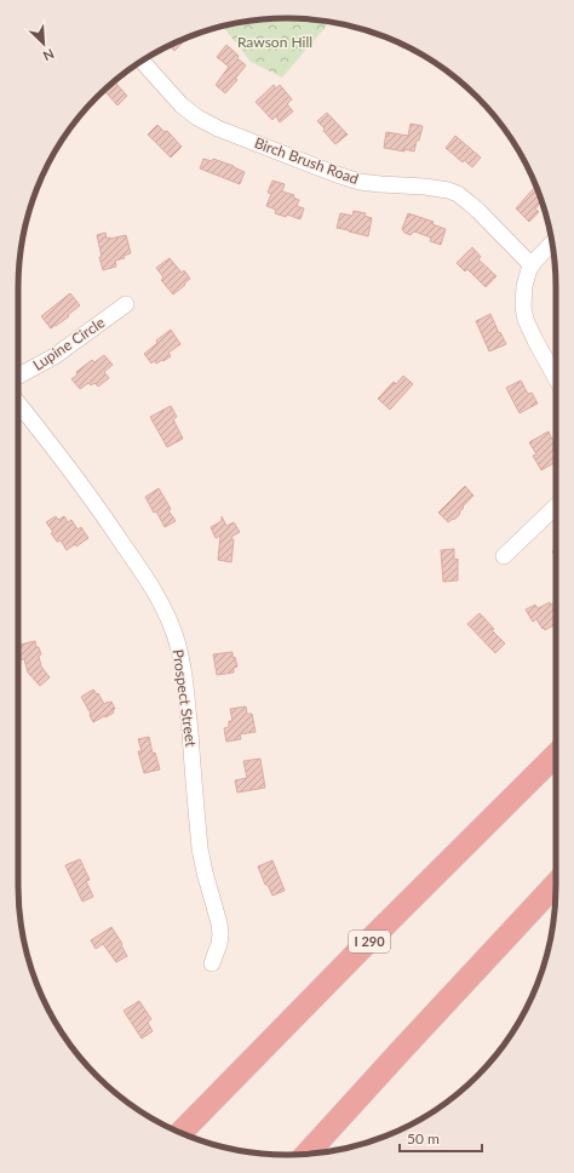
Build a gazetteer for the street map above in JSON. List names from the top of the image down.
{
  "streets": {
    "highway": ["I 290"],
    "street": ["Birch Brush Road", "Lupine Circle", "Prospect Street"]
  },
  "parks": ["Rawson Hill"],
  "scale_bar": "50 m",
  "north": "bottom right"
}
